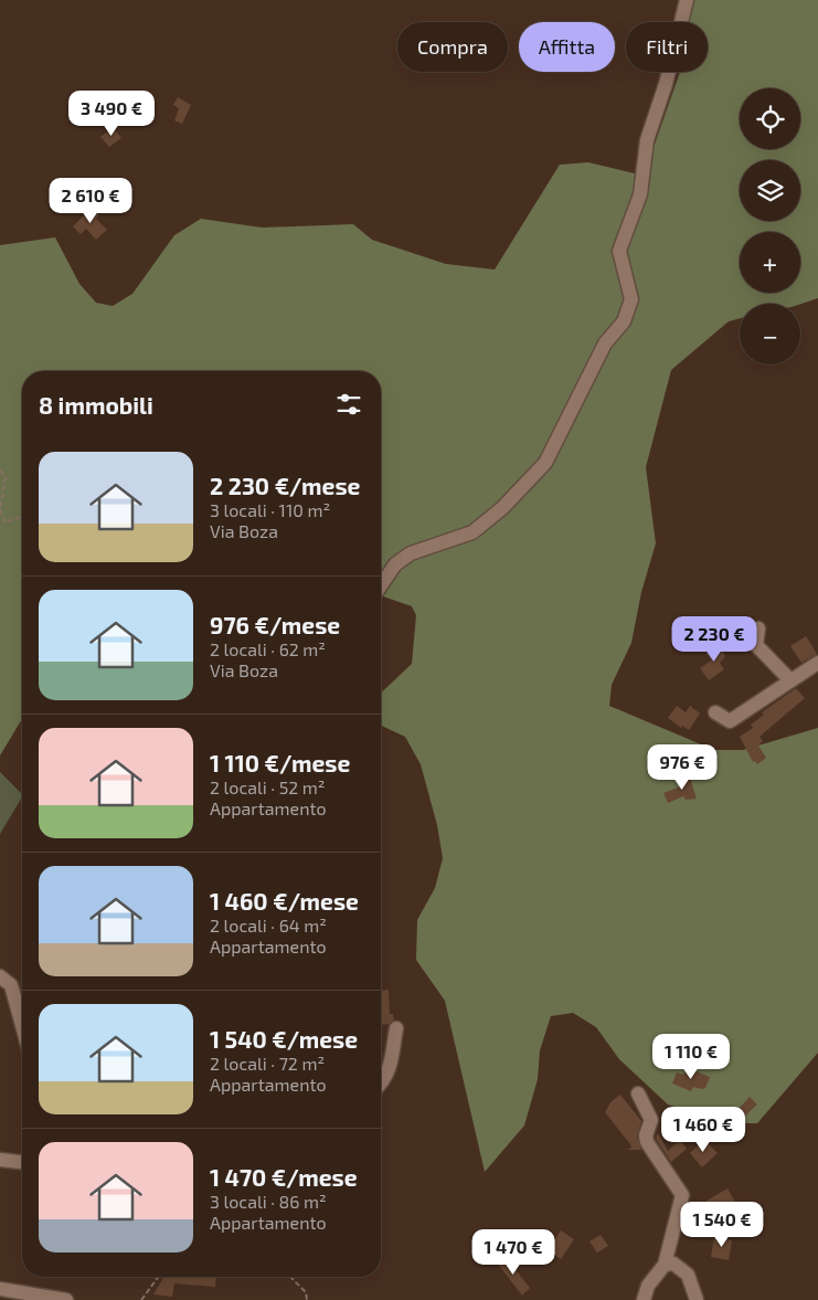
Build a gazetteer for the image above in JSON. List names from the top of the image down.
{
  "page": {
    "chip": ["Compra", "Affitta", "Filtri"],
    "map_buttons": ["+", "−"],
    "price": [
      "3 490 €",
      "2 610 €",
      "2 230 €",
      "976 €",
      "1 110 €",
      "1 460 €",
      "1 540 €",
      "1 470 €"
    ],
    "heading": "8 immobili",
    "list": [
      {
        "name": "2 230 €/mese",
        "note": "3 locali · 110 m² · Via Boza"
      },
      {
        "name": "976 €/mese",
        "note": "2 locali · 62 m² · Via Boza"
      },
      {
        "name": "1 110 €/mese",
        "note": "2 locali · 52 m² · Appartamento"
      },
      {
        "name": "1 460 €/mese",
        "note": "2 locali · 64 m² · Appartamento"
      },
      {
        "name": "1 540 €/mese",
        "note": "2 locali · 72 m² · Appartamento"
      },
      {
        "name": "1 470 €/mese",
        "note": "3 locali · 86 m² · Appartamento"
      }
    ]
  }
}
